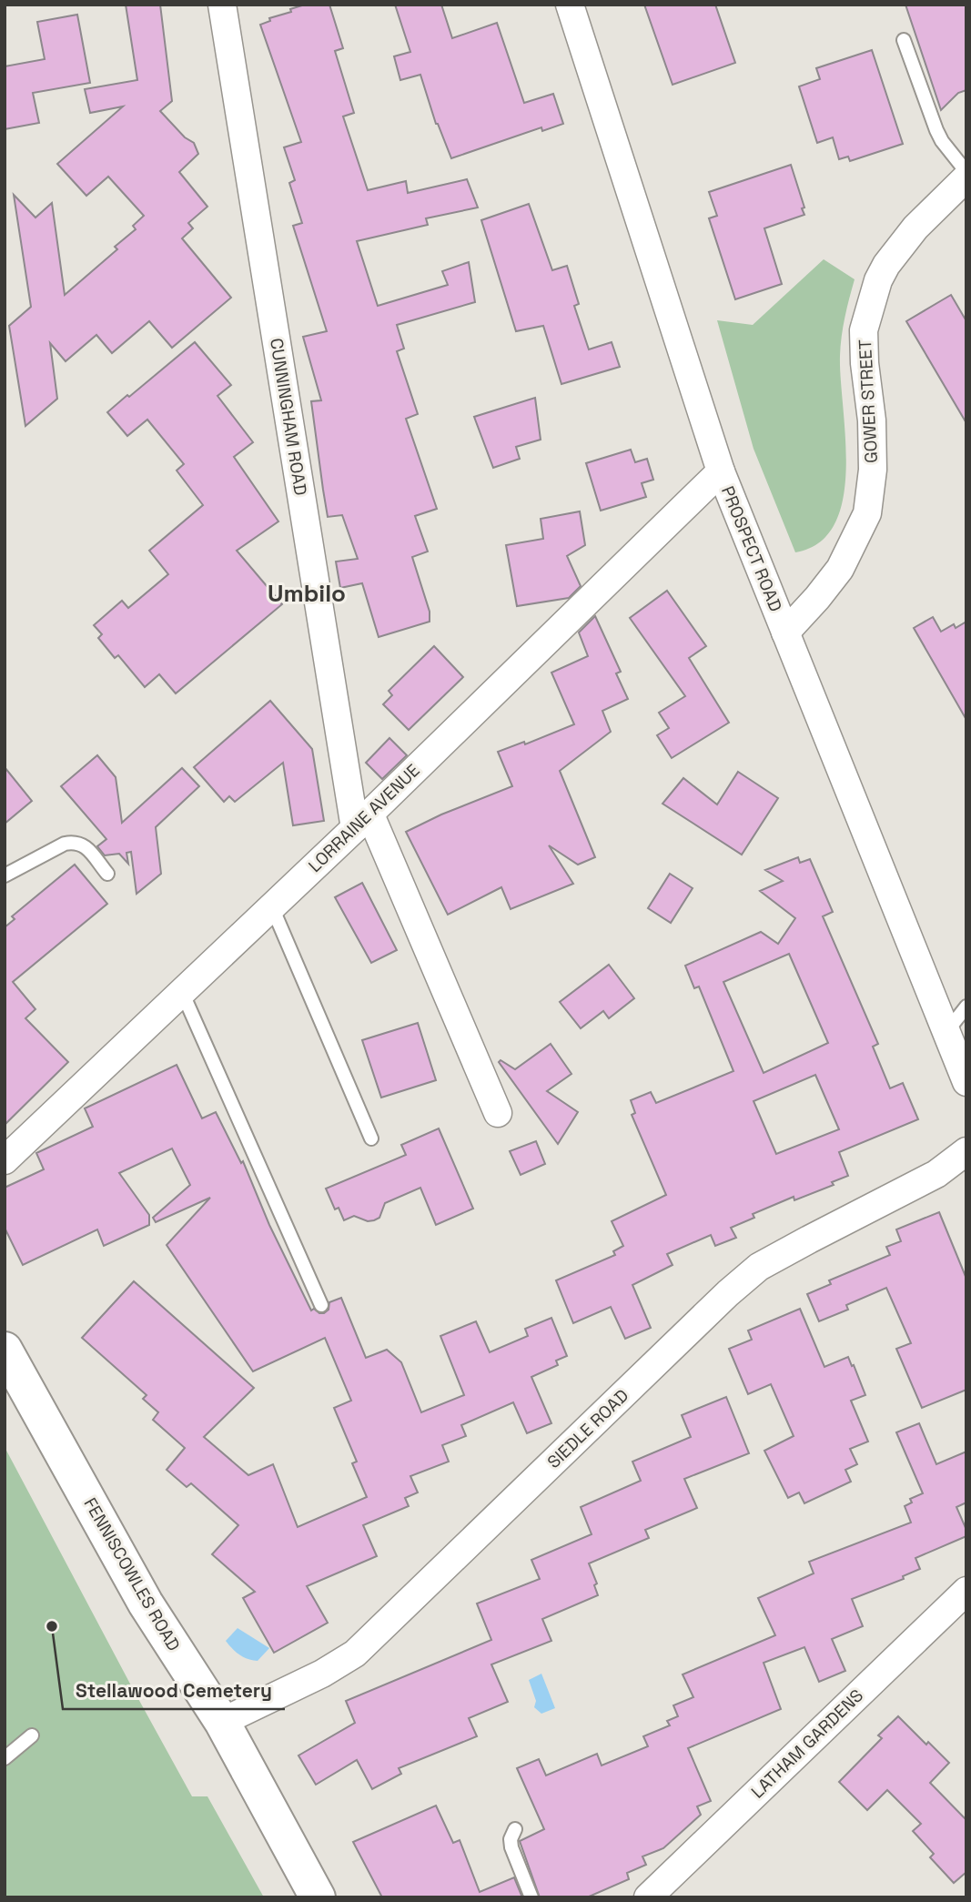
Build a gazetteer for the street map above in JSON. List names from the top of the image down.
{
  "streets": {
    "street": [
      "GOWER STREET",
      "CUNNINGHAM ROAD",
      "PROSPECT ROAD",
      "LORRAINE AVENUE",
      "SIEDLE ROAD",
      "FENNISCOWLES ROAD",
      "LATHAM GARDENS"
    ]
  },
  "crossings": [
    ["GOWER STREET", "PROSPECT ROAD"],
    ["CUNNINGHAM ROAD", "LORRAINE AVENUE"],
    ["PROSPECT ROAD", "LORRAINE AVENUE"],
    ["SIEDLE ROAD", "FENNISCOWLES ROAD"]
  ],
  "districts": ["Umbilo"],
  "places": ["Stellawood Cemetery"]
}
